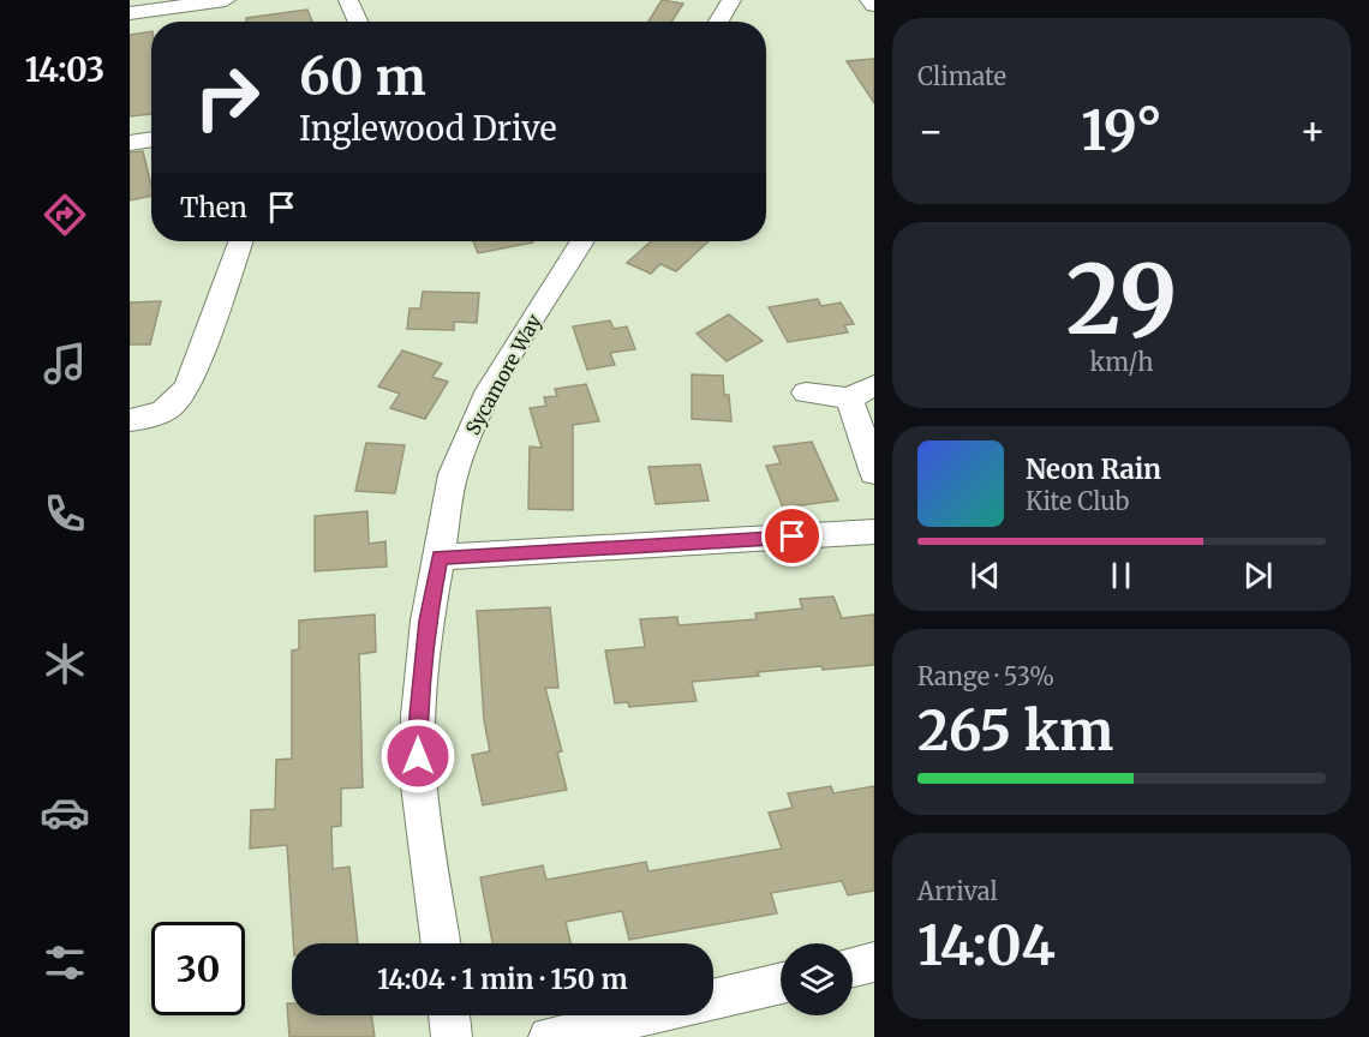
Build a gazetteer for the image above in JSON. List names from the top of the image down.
{
  "streets": {
    "street": ["Sycamore Way"]
  },
  "page": {
    "tabs": "14:03",
    "tile": [
      "Climate",
      ["29", "km/h"],
      ["Range · 53%", "265 km"],
      ["Arrival", "14:04"]
    ],
    "turn": ["60 m", "Inglewood Drive"],
    "heat": ["−", "19°", "+"],
    "then": "Then",
    "song": ["Neon Rain", "Kite Club"],
    "limit": "30",
    "trip": "14:04 · 1 min · 150 m"
  }
}
